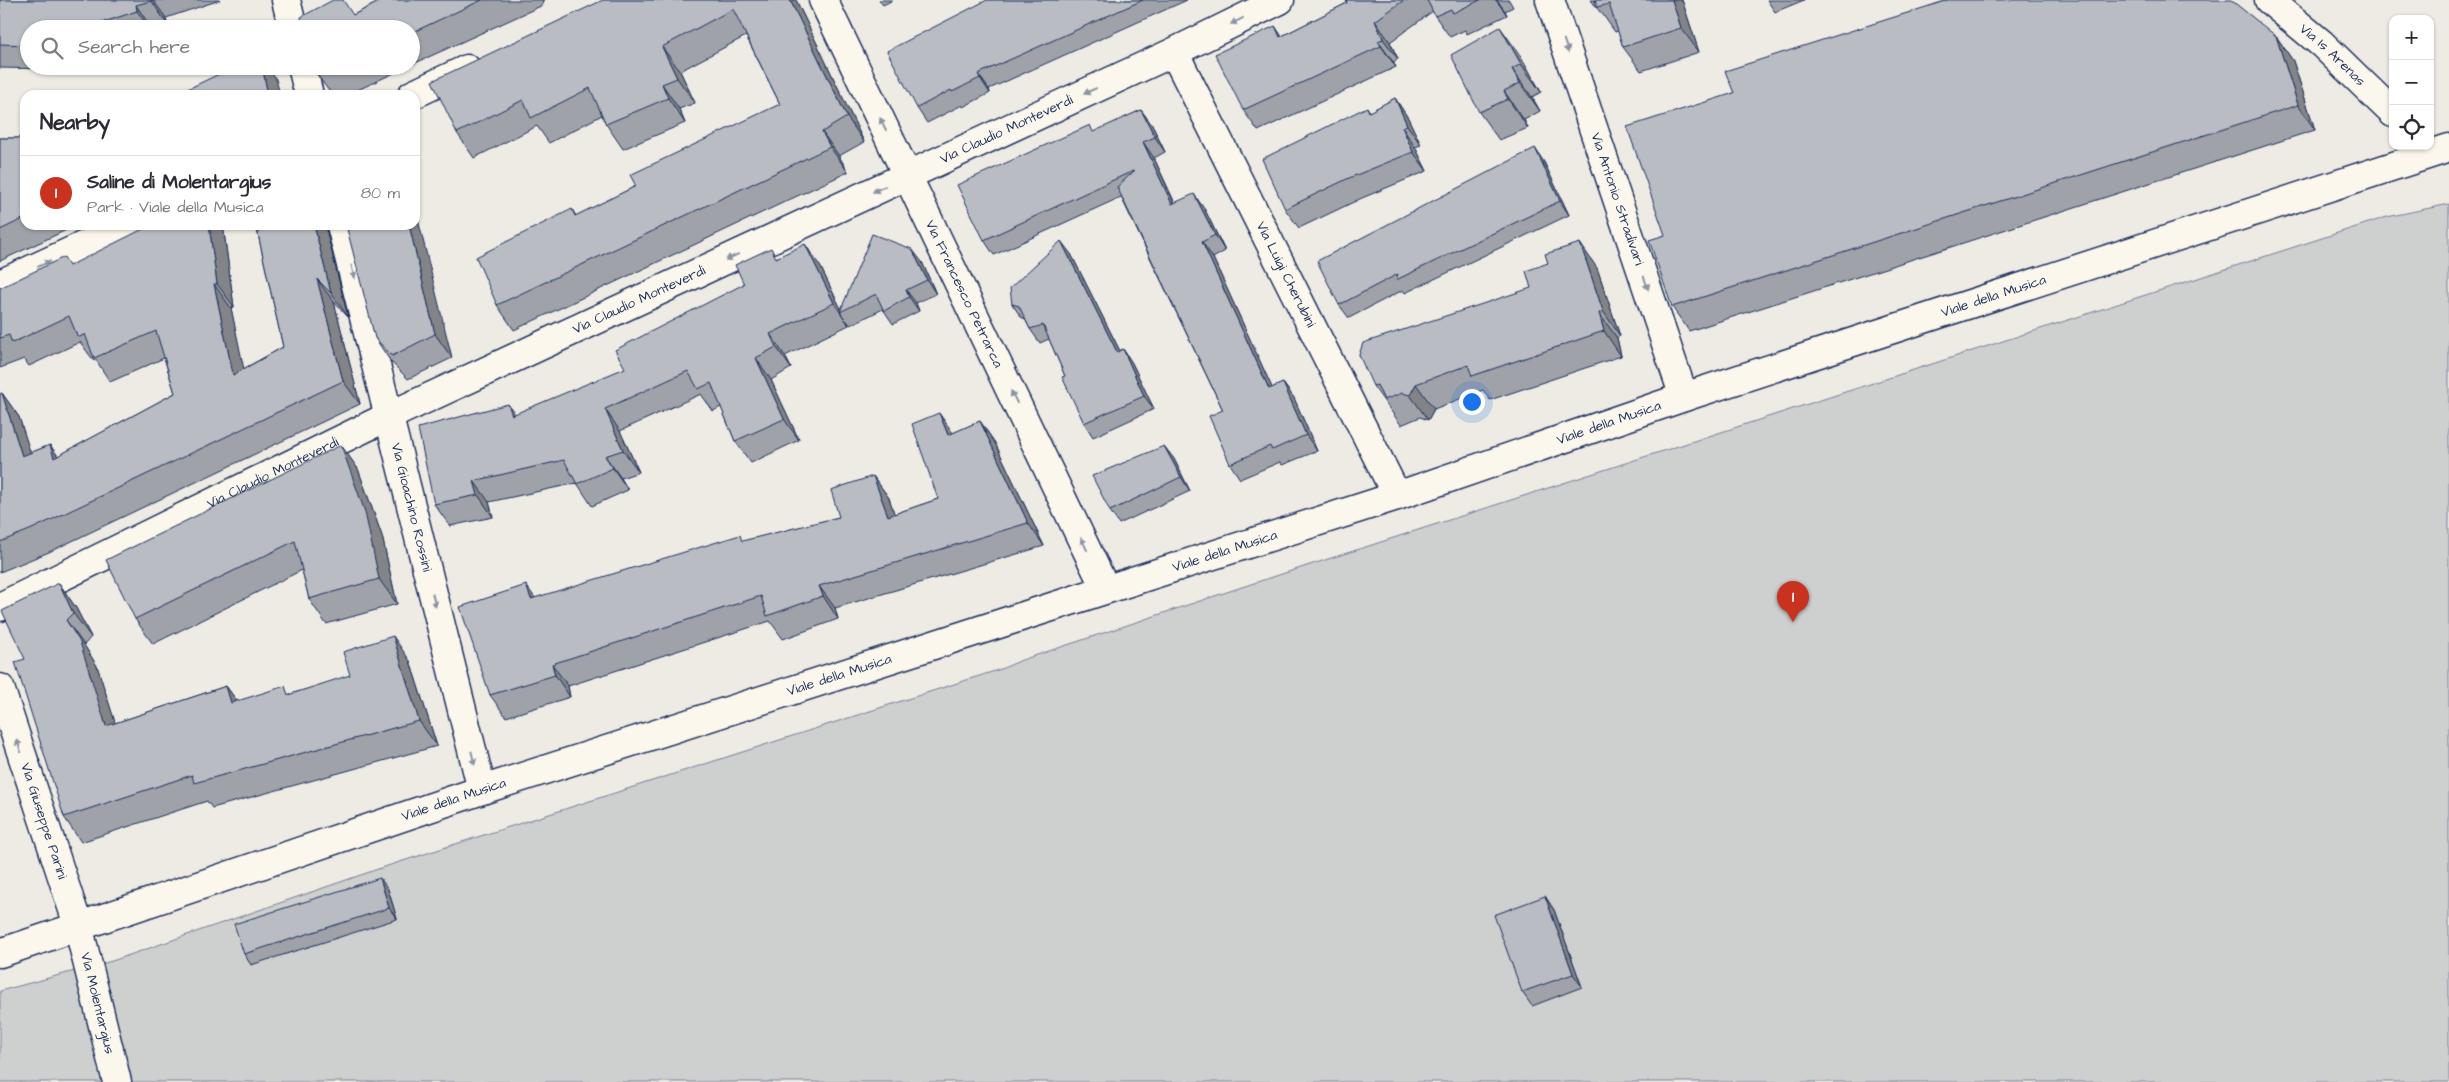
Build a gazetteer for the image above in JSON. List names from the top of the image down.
{
  "streets": {
    "street": [
      "Via Is Arenas",
      "Via Claudio Monteverdi",
      "Via Antonio Stradivari",
      "Via Luigi Cherubini",
      "Via Francesco Petrarca",
      "Viale della Musica",
      "Via Gioachino Rossini",
      "Via Giuseppe Parini",
      "Via Molentargius"
    ]
  },
  "crossings": [
    ["Via Claudio Monteverdi", "Via Luigi Cherubini"],
    ["Via Claudio Monteverdi", "Via Francesco Petrarca"],
    ["Via Claudio Monteverdi", "Via Gioachino Rossini"],
    ["Via Antonio Stradivari", "Viale della Musica"],
    ["Via Luigi Cherubini", "Viale della Musica"],
    ["Via Francesco Petrarca", "Viale della Musica"],
    ["Viale della Musica", "Via Gioachino Rossini"],
    ["Viale della Musica", "Via Giuseppe Parini"],
    ["Viale della Musica", "Via Molentargius"],
    ["Via Giuseppe Parini", "Via Molentargius"]
  ],
  "one_way": [
    "Via Claudio Monteverdi",
    "Via Antonio Stradivari",
    "Via Francesco Petrarca",
    "Via Gioachino Rossini",
    "Via Giuseppe Parini"
  ],
  "page": {
    "map_buttons": ["+", "−"],
    "search": "Search here",
    "heading": "Nearby",
    "list": [
      {
        "mark": "1",
        "name": "Saline di Molentargius",
        "note": "Park · Viale della Musica",
        "value": "80 m"
      }
    ],
    "pins": "1"
  }
}
